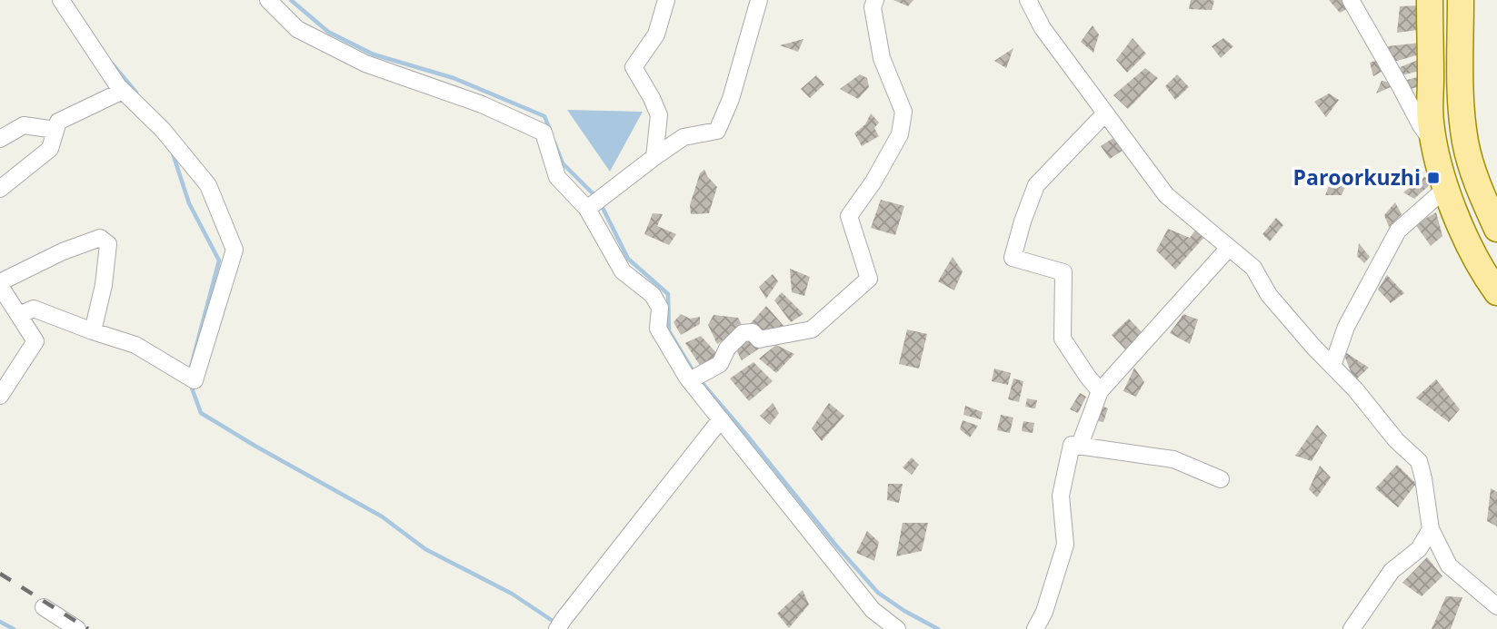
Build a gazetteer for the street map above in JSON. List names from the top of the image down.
{
  "places": {
    "transit": ["Paroorkuzhi"]
  }
}
